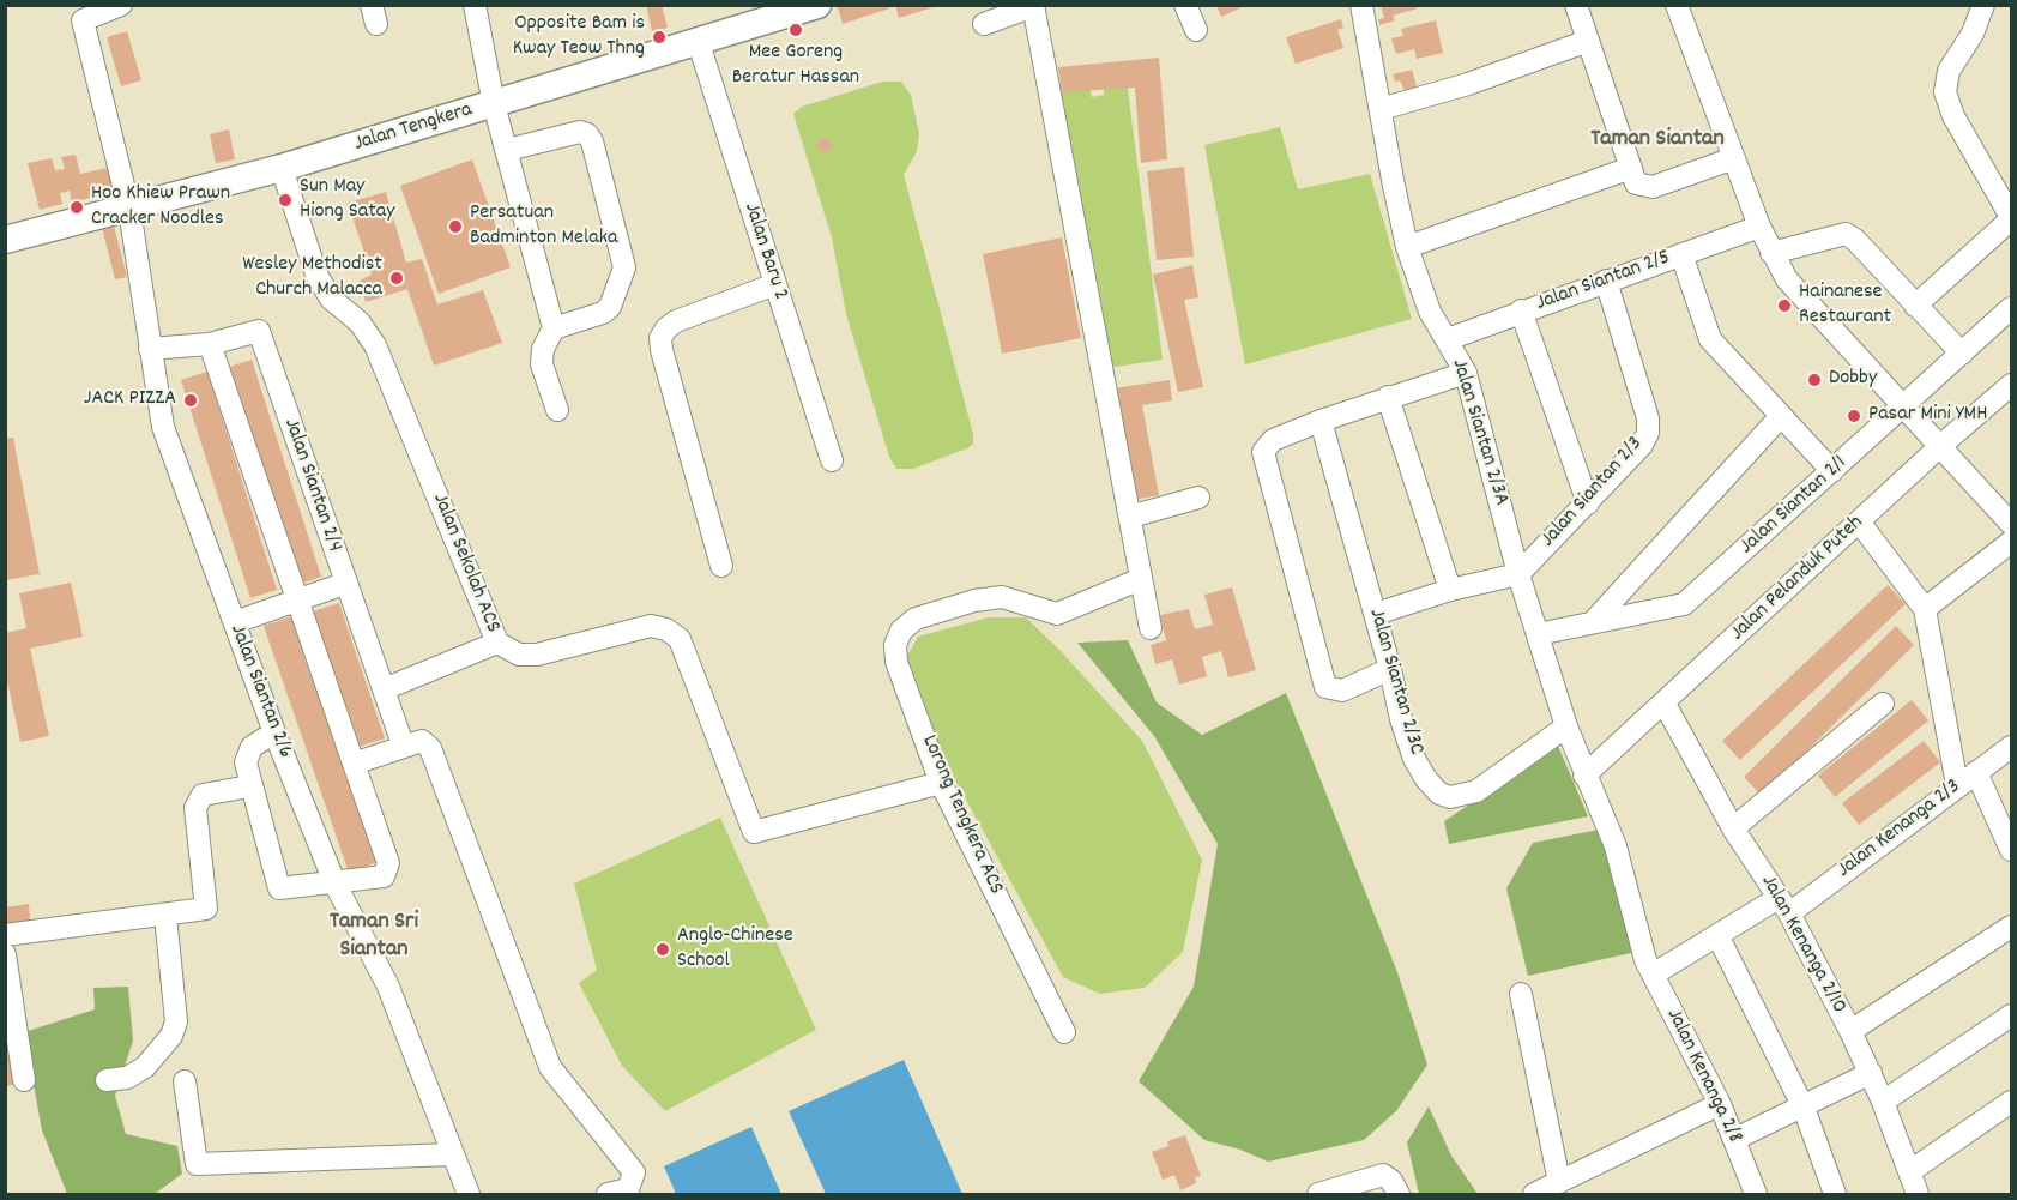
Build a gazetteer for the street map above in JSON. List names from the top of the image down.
{
  "streets": {
    "main road": ["Jalan Tengkera"],
    "street": [
      "Jalan Baru 2",
      "Jalan Siantan 2/5",
      "Jalan Siantan 2/3A",
      "Jalan Siantan 2/4",
      "Jalan Siantan 2/3",
      "Jalan Siantan 2/1",
      "Jalan Sekolah ACS",
      "Jalan Pelanduk Puteh",
      "Jalan Siantan 2/3C",
      "Jalan Siantan 2/6",
      "Lorong Tengkera ACS",
      "Jalan Kenanga 2/3",
      "Jalan Kenanga 2/10",
      "Jalan Kenanga 2/8"
    ]
  },
  "crossings": [
    ["Jalan Tengkera", "Jalan Baru 2"],
    ["Jalan Tengkera", "Jalan Sekolah ACS"],
    ["Jalan Tengkera", "Jalan Siantan 2/6"],
    ["Jalan Siantan 2/5", "Jalan Siantan 2/3A"],
    ["Jalan Siantan 2/5", "Jalan Siantan 2/3"],
    ["Jalan Siantan 2/3A", "Jalan Siantan 2/3"],
    ["Jalan Siantan 2/3A", "Jalan Pelanduk Puteh"],
    ["Jalan Siantan 2/3A", "Jalan Siantan 2/3C"],
    ["Jalan Siantan 2/3A", "Jalan Kenanga 2/8"],
    ["Jalan Siantan 2/4", "Jalan Siantan 2/6"],
    ["Jalan Sekolah ACS", "Lorong Tengkera ACS"],
    ["Jalan Pelanduk Puteh", "Jalan Kenanga 2/10"],
    ["Jalan Pelanduk Puteh", "Jalan Kenanga 2/8"],
    ["Jalan Kenanga 2/3", "Jalan Kenanga 2/10"],
    ["Jalan Kenanga 2/3", "Jalan Kenanga 2/8"]
  ],
  "districts": ["Taman Siantan", "Taman Sri Siantan"],
  "places": [
    "Mee Goreng Beratur Hassan",
    "Opposite Bam is Kway Teow Thng",
    "Sun May Hiong Satay",
    "Hoo Khiew Prawn Cracker Noodles",
    "Persatuan Badminton Melaka",
    "Wesley Methodist Church Malacca",
    "Hainanese Restaurant",
    "Dobby",
    "JACK PIZZA",
    "Pasar Mini YMH",
    "Anglo-Chinese School"
  ]
}
